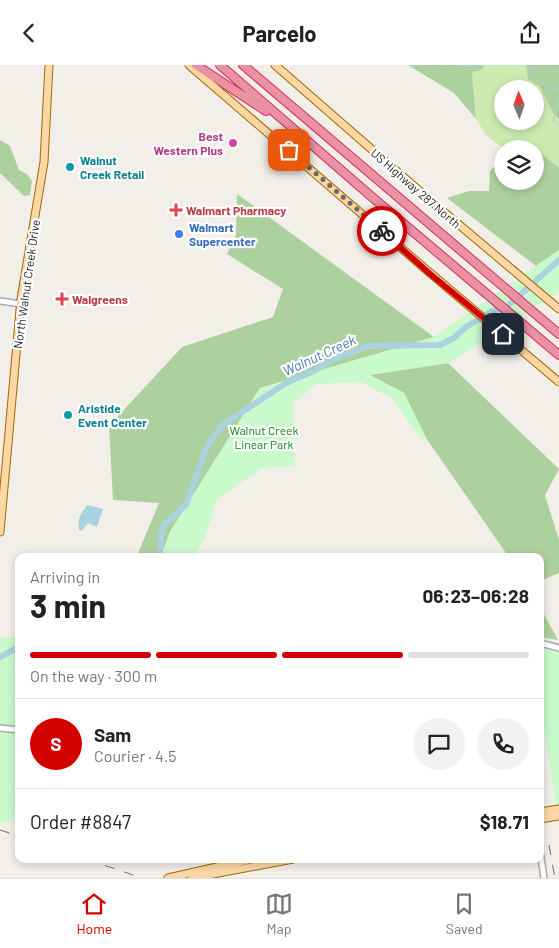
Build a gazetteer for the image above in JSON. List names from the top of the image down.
{
  "streets": {
    "main road": ["US Highway 287 North", "North Walnut Creek Drive"]
  },
  "water": ["Walnut Creek"],
  "parks": ["Walnut Creek Linear Park"],
  "places": {
    "other": [
      "Best Western Plus",
      "Walnut Creek Retail",
      "Walmart Supercenter",
      "Aristide Event Center"
    ],
    "health": ["Walmart Pharmacy", "Walgreens"]
  },
  "north": "top",
  "page": {
    "header": "Parcelo",
    "heading": ["3 min", "Arriving in", "06:23–06:28"],
    "panel": [
      "Sam",
      "Courier · 4.5",
      "Order #8847",
      "$18.71"
    ],
    "bar": "On the way · 300 m",
    "round": "S",
    "tabs": ["Home", "Map", "Saved"]
  }
}
